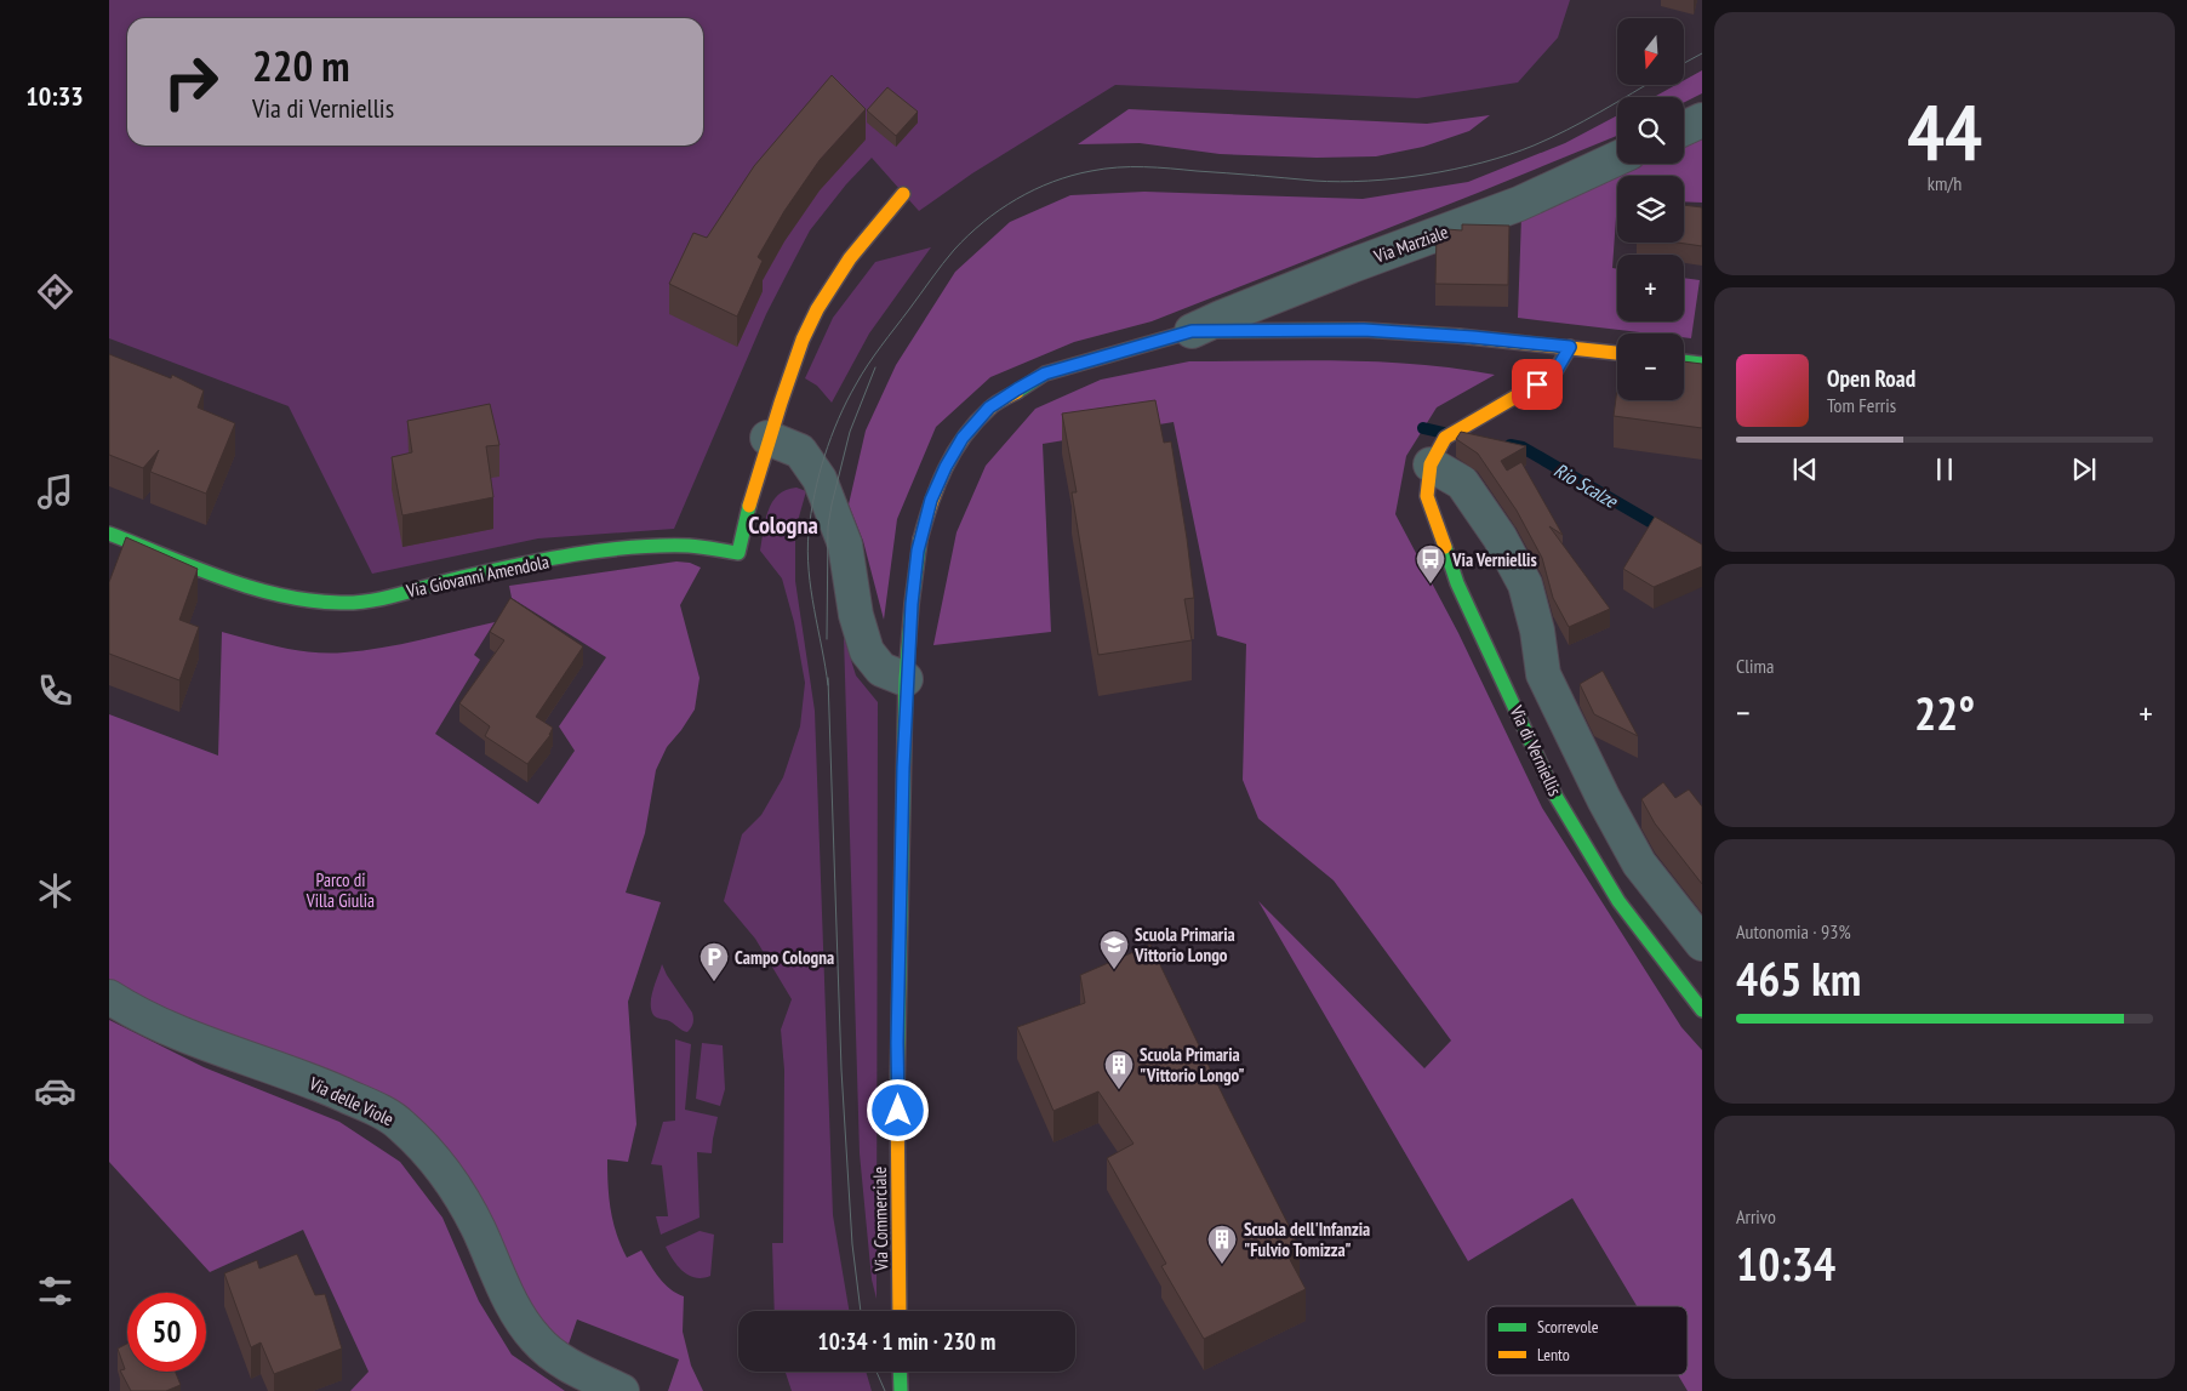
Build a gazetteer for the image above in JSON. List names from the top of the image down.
{
  "streets": {
    "street": [
      "Via Marziale",
      "Via Giovanni Amendola",
      "Via di Verniellis",
      "Via delle Viole",
      "Via Commerciale"
    ]
  },
  "crossings": [
    ["Via Marziale", "Via Commerciale"],
    ["Via di Verniellis", "Via Commerciale"]
  ],
  "districts": ["Cologna"],
  "water": ["Rio Scalze"],
  "parks": ["Parco di Villa Giulia"],
  "places": {
    "bus stop": ["Via Verniellis"],
    "school or university": ["Scuola Primaria Vittorio Longo"],
    "parking": ["Campo Cologna"],
    "building": ["Scuola Primaria \"Vittorio Longo\"", "Scuola dell'Infanzia \"Fulvio Tomizza\""]
  },
  "legend": ["Scorrevole", "Lento"],
  "north": "bottom",
  "page": {
    "tabs": "10:33",
    "tile": [
      ["44", "km/h"],
      "Clima",
      ["Autonomia · 93%", "465 km"],
      ["Arrivo", "10:34"]
    ],
    "map_buttons": ["+", "−"],
    "turn": ["220 m", "Via di Verniellis"],
    "song": ["Open Road", "Tom Ferris"],
    "heat": ["−", "22°", "+"],
    "limit": "50",
    "trip": "10:34 · 1 min · 230 m"
  }
}
